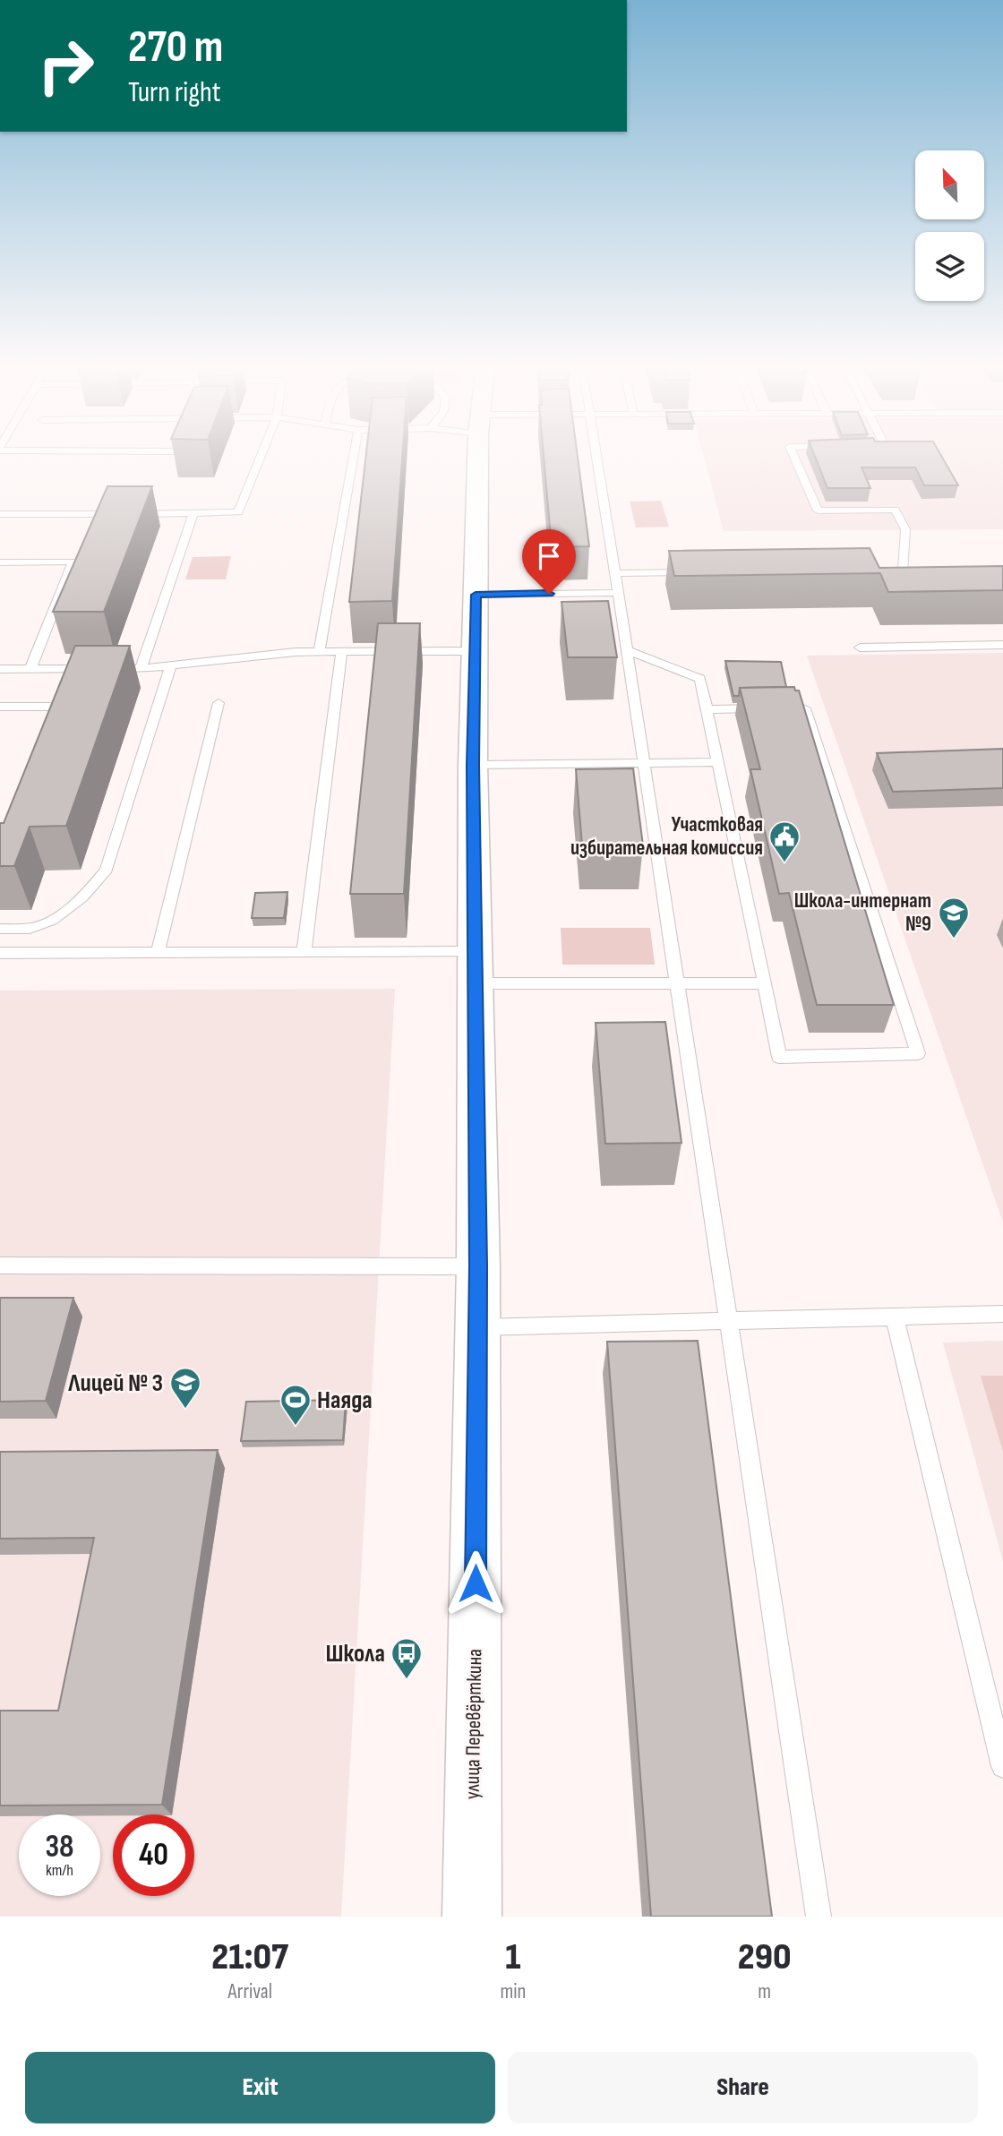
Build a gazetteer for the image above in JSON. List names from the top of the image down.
{
  "streets": {
    "street": ["улица Перевёрткина"]
  },
  "places": {
    "public building": ["Участковая избирательная комиссия"],
    "school or university": ["Школа-интернат №9", "Лицей № 3"],
    "sports": ["Наяда"],
    "bus stop": ["Школа"]
  },
  "north": "top left",
  "page": {
    "turn": ["270 m", "Turn right"],
    "speed": "38 km/h",
    "limit": "40",
    "eta": [
      "21:07",
      "Arrival",
      "1",
      "min",
      "290",
      "m"
    ],
    "buttons": ["Exit", "Share"]
  }
}
